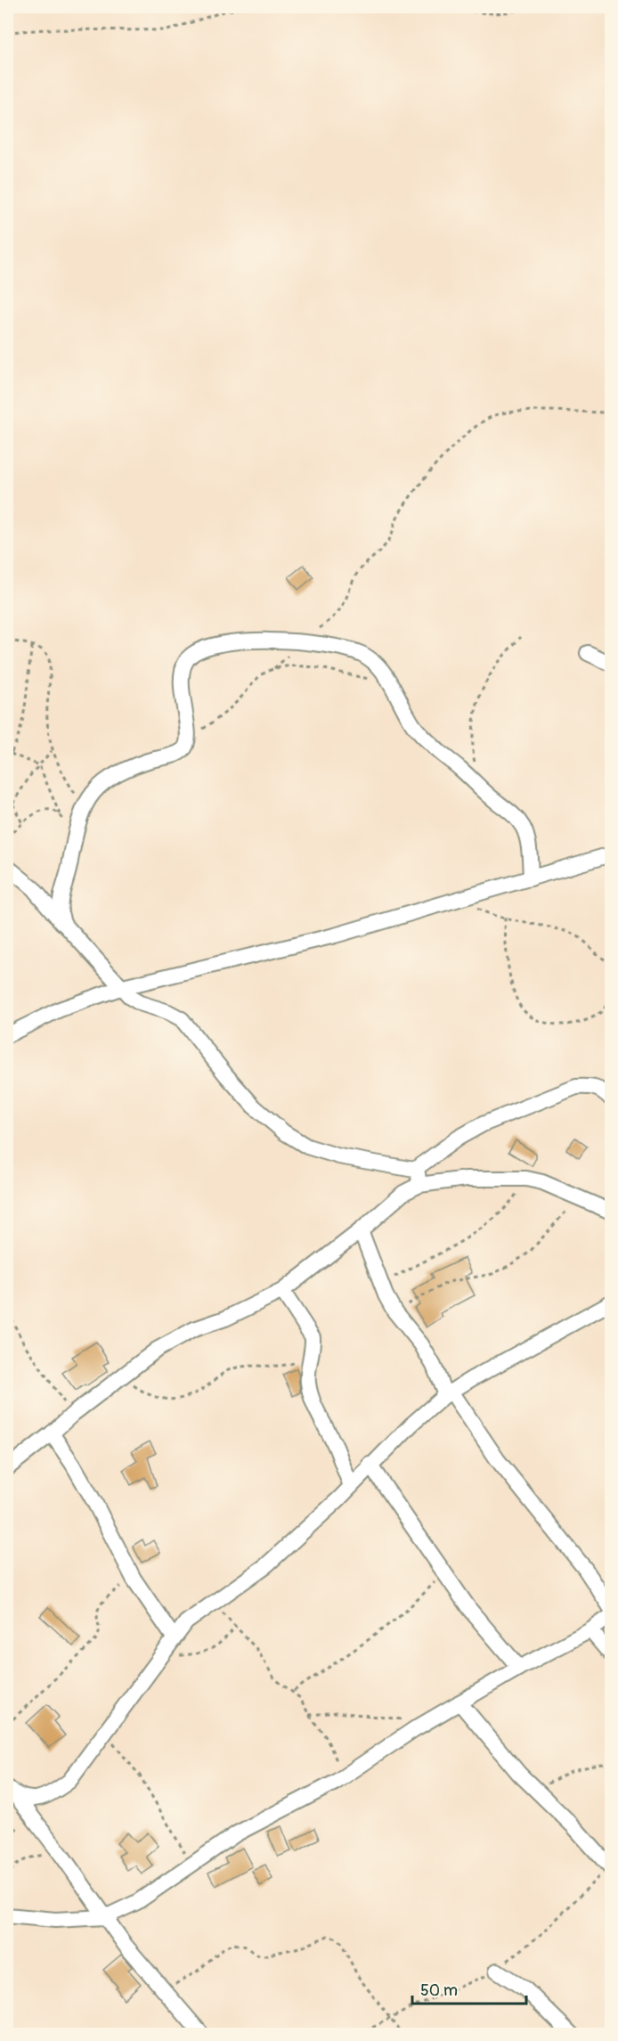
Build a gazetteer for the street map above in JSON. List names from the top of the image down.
{
  "scale_bar": "50 m"
}
